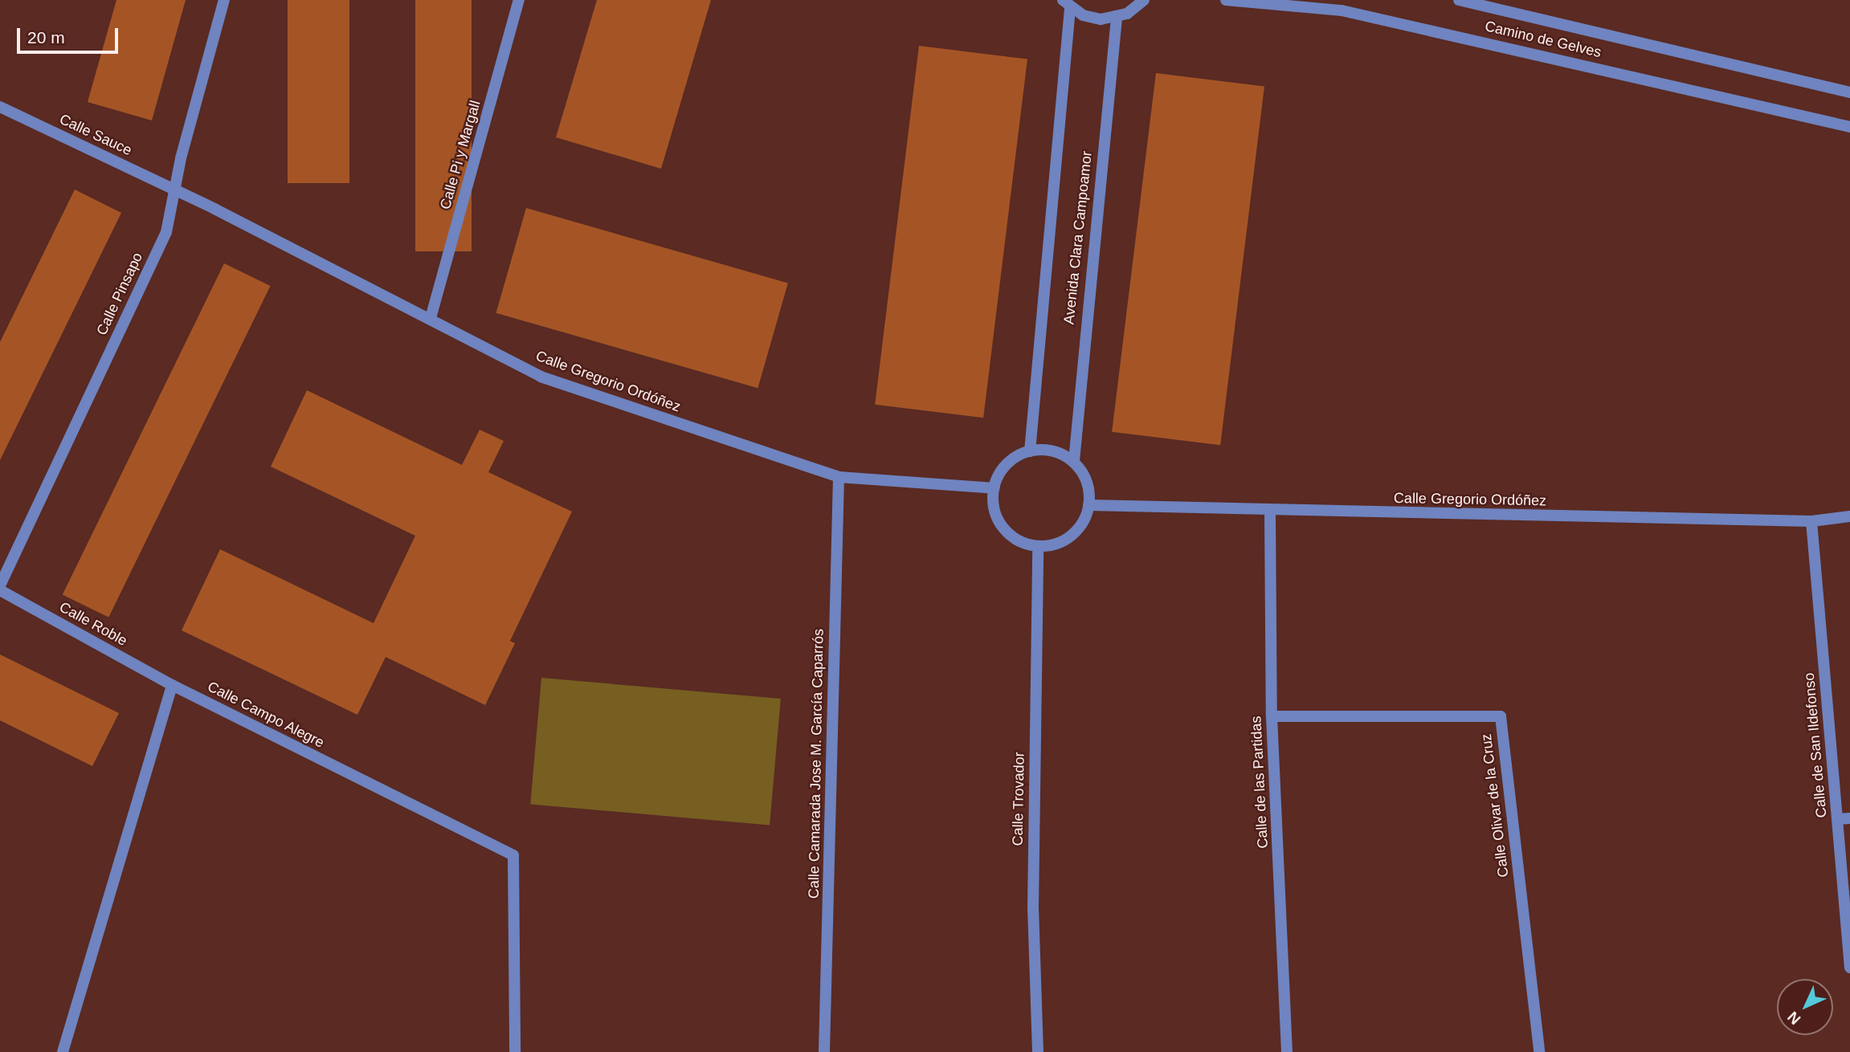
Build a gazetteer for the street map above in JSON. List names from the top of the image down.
{
  "streets": {
    "street": [
      "Camino de Gelves",
      "Calle Sauce",
      "Calle Pi y Margall",
      "Avenida Clara Campoamor",
      "Calle Pinsapo",
      "Calle Gregorio Ordóñez",
      "Calle Roble",
      "Calle Campo Alegre",
      "Calle de San Ildefonso",
      "Calle Camarada Jose M. García Caparrós",
      "Calle de las Partidas",
      "Calle Trovador",
      "Calle Olivar de la Cruz"
    ]
  },
  "crossings": [
    ["Calle Sauce", "Calle Pinsapo"],
    ["Calle Sauce", "Calle Gregorio Ordóñez"],
    ["Calle Pi y Margall", "Calle Gregorio Ordóñez"],
    ["Avenida Clara Campoamor", "Calle Gregorio Ordóñez"],
    ["Avenida Clara Campoamor", "Calle Trovador"],
    ["Calle Pinsapo", "Calle Gregorio Ordóñez"],
    ["Calle Gregorio Ordóñez", "Calle de San Ildefonso"],
    ["Calle Gregorio Ordóñez", "Calle Camarada Jose M. García Caparrós"],
    ["Calle Gregorio Ordóñez", "Calle de las Partidas"],
    ["Calle Gregorio Ordóñez", "Calle Trovador"],
    ["Calle Roble", "Calle Campo Alegre"],
    ["Calle de las Partidas", "Calle Olivar de la Cruz"]
  ],
  "scale_bar": "20 m",
  "north": "bottom left"
}
